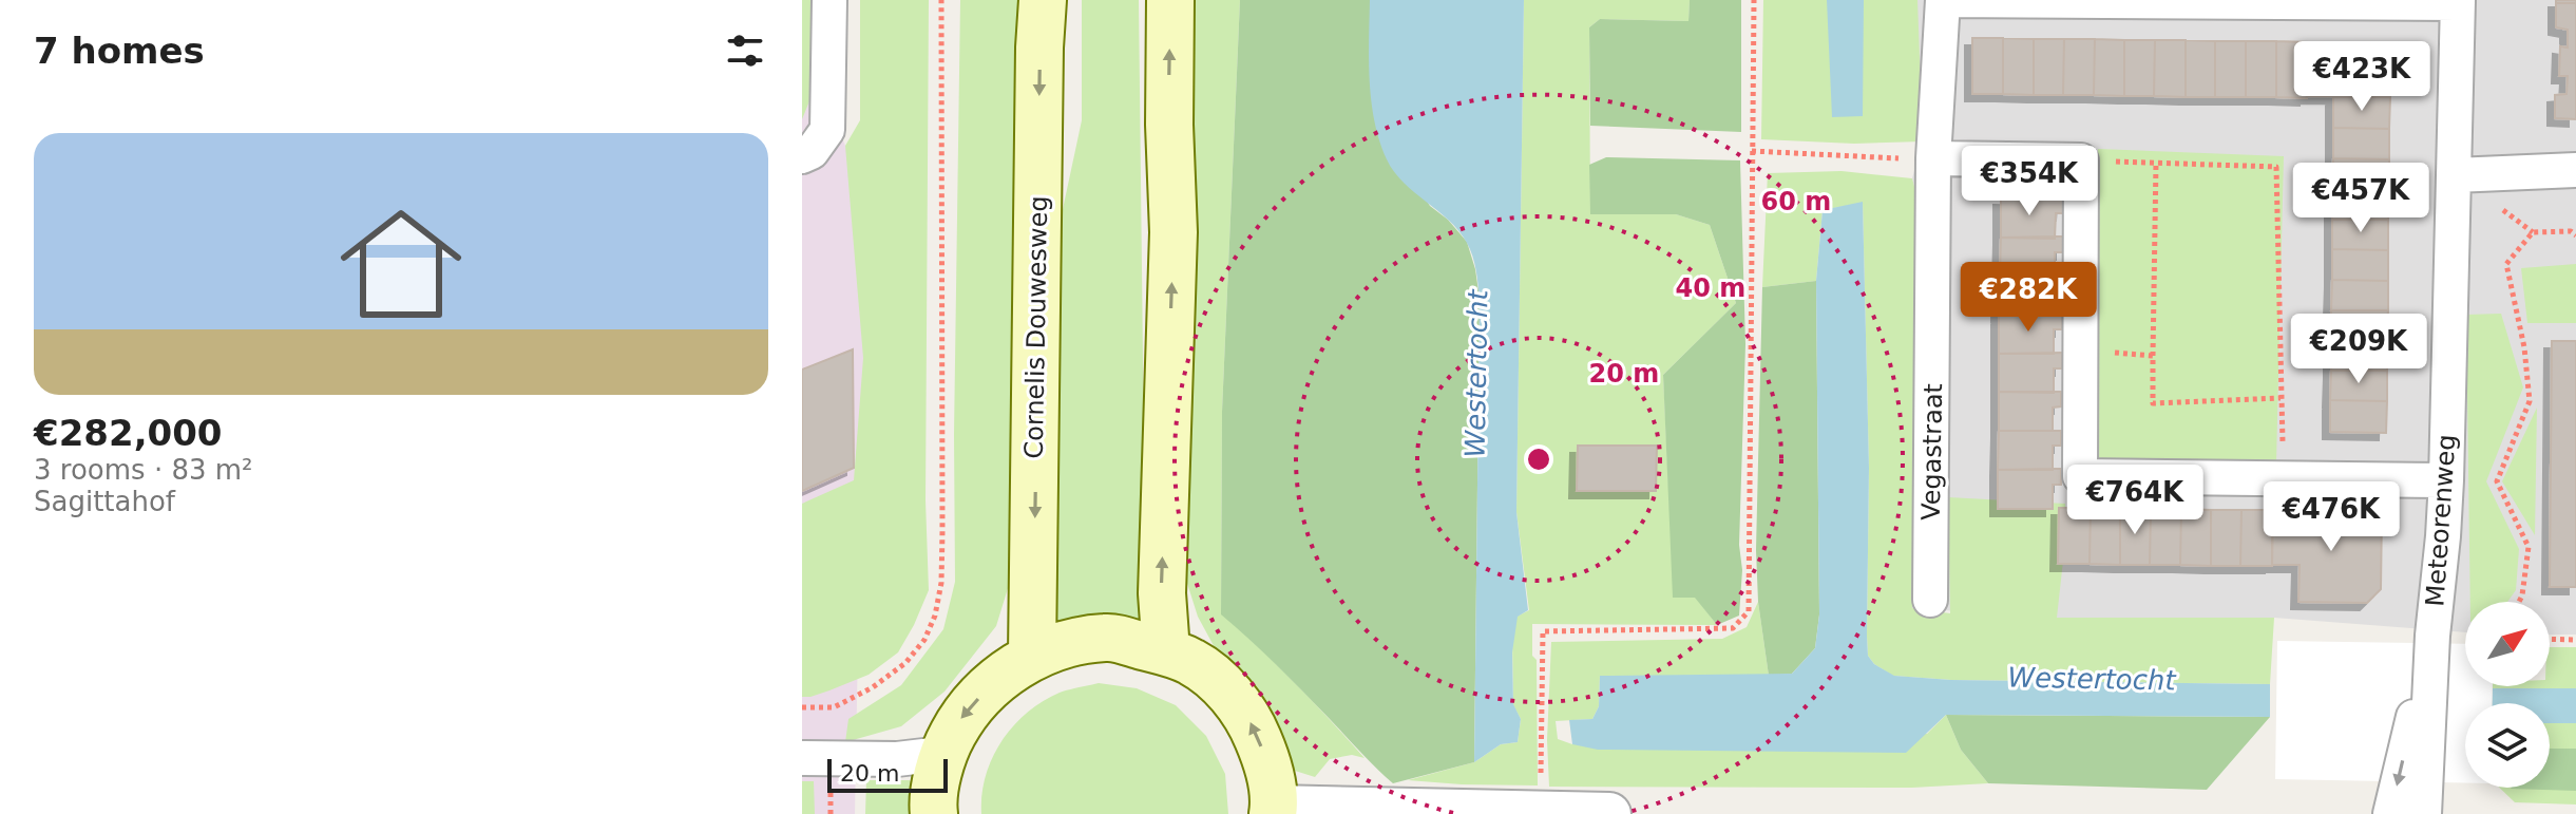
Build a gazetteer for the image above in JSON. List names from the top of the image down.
{
  "streets": {
    "main road": ["Cornelis Douwesweg"],
    "street": ["Vegastraat", "Meteorenweg"]
  },
  "water": ["Westertocht"],
  "scale_bar": "20 m",
  "north": "top right",
  "page": {
    "heading": "7 homes",
    "price": [
      "€423K",
      "€354K",
      "€457K",
      "€282K",
      "€209K",
      "€764K",
      "€476K"
    ],
    "list": [
      {
        "name": "€282,000",
        "note": "3 rooms · 83 m² · Sagittahof"
      }
    ],
    "scale": "20 m"
  },
  "rings": ["60 m", "40 m", "20 m"]
}
